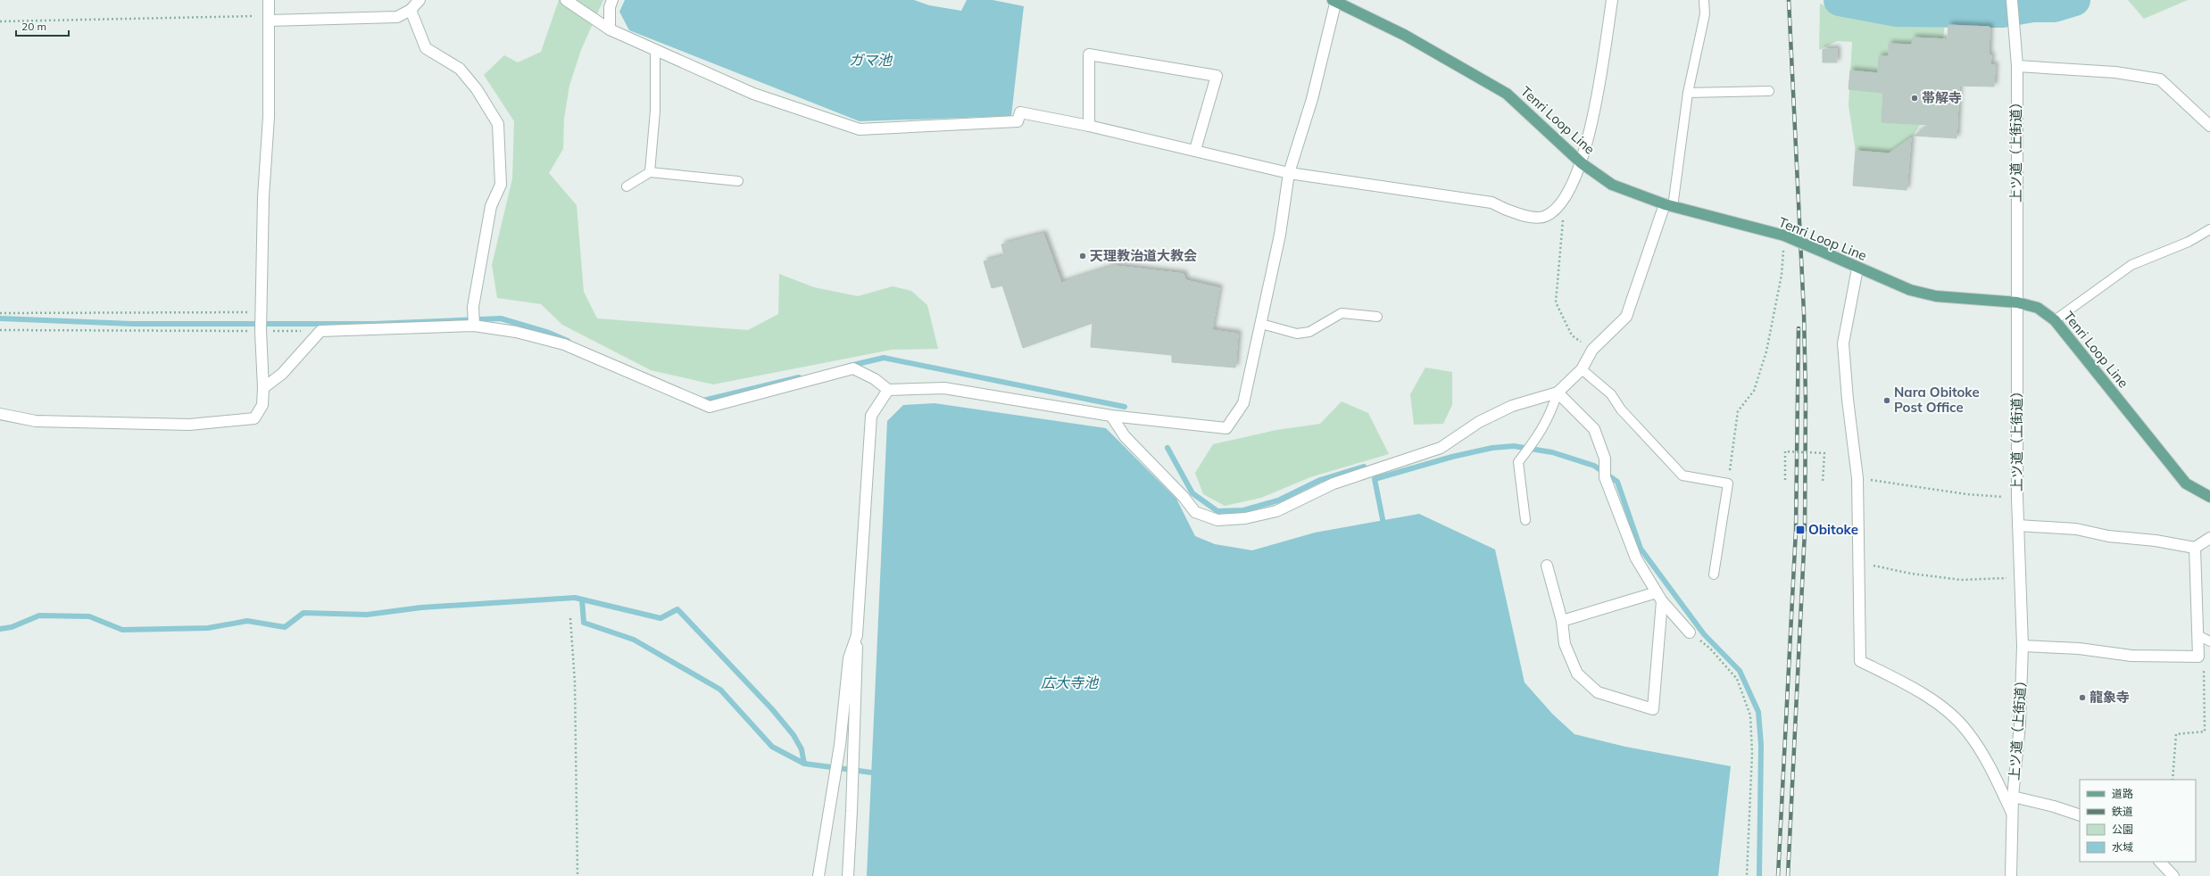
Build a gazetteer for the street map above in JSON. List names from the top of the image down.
{
  "streets": {
    "main road": ["Tenri Loop Line"],
    "street": ["上ツ道（上街道）"]
  },
  "crossings": [
    ["Tenri Loop Line", "上ツ道（上街道）"]
  ],
  "water": ["ガマ池", "広大寺池"],
  "places": {
    "other": [
      "帯解寺",
      "天理教治道大教会",
      "Nara Obitoke Post Office",
      "龍象寺"
    ],
    "transit": ["Obitoke"]
  },
  "legend": [
    "道路",
    "鉄道",
    "公園",
    "水域"
  ],
  "scale_bar": "20 m"
}
